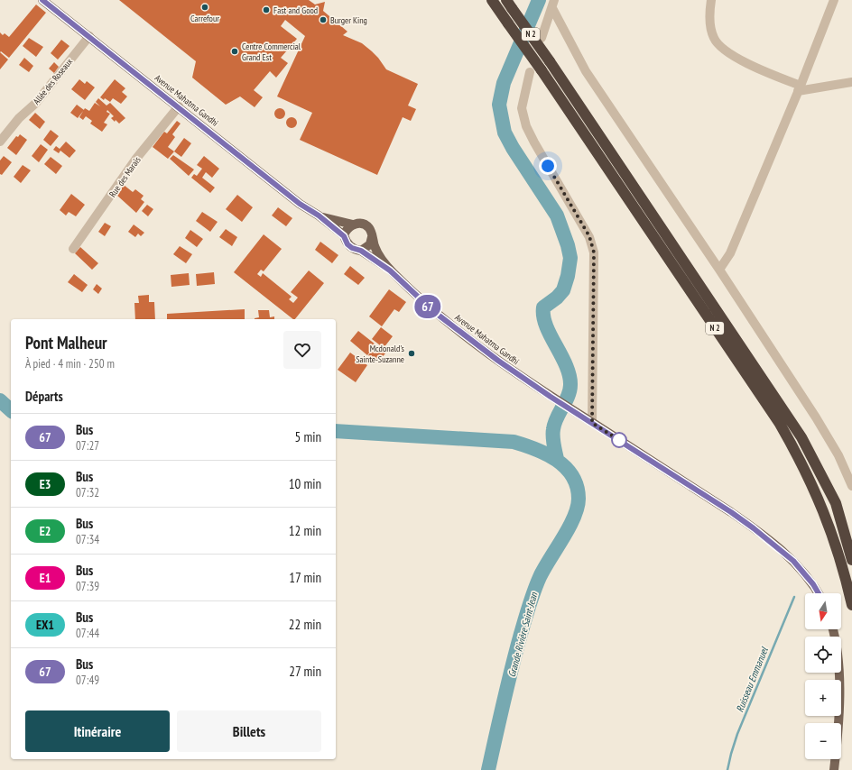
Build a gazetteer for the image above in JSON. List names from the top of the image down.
{
  "streets": {
    "highway": ["N 2"],
    "main road": ["Avenue Mahatma Gandhi"],
    "street": ["Allée des Roseaux", "Rue des Marais"]
  },
  "crossings": [
    ["Allée des Roseaux", "Avenue Mahatma Gandhi"],
    ["Avenue Mahatma Gandhi", "Rue des Marais"]
  ],
  "water": ["Grande Rivière Saint-Jean", "Ruisseau Emmanuel"],
  "places": [
    "Carrefour",
    "Fast and Good",
    "Burger King",
    "Centre Commercial Grand Est",
    "Mcdonald's Sainte-Suzanne"
  ],
  "lines": ["bus line 67"],
  "north": "bottom",
  "page": {
    "on_map": "67",
    "heading": [
      ["Pont Malheur", "À pied · 4 min · 250 m"],
      "Départs"
    ],
    "list": [
      {
        "mark": "67",
        "name": "Bus",
        "note": "07:27",
        "value": "5 min"
      },
      {
        "mark": "E3",
        "name": "Bus",
        "note": "07:32",
        "value": "10 min"
      },
      {
        "mark": "E2",
        "name": "Bus",
        "note": "07:34",
        "value": "12 min"
      },
      {
        "mark": "E1",
        "name": "Bus",
        "note": "07:39",
        "value": "17 min"
      },
      {
        "mark": "EX1",
        "name": "Bus",
        "note": "07:44",
        "value": "22 min"
      },
      {
        "mark": "67",
        "name": "Bus",
        "note": "07:49",
        "value": "27 min"
      }
    ],
    "map_buttons": ["+", "−"],
    "buttons": ["Itinéraire", "Billets"]
  }
}
